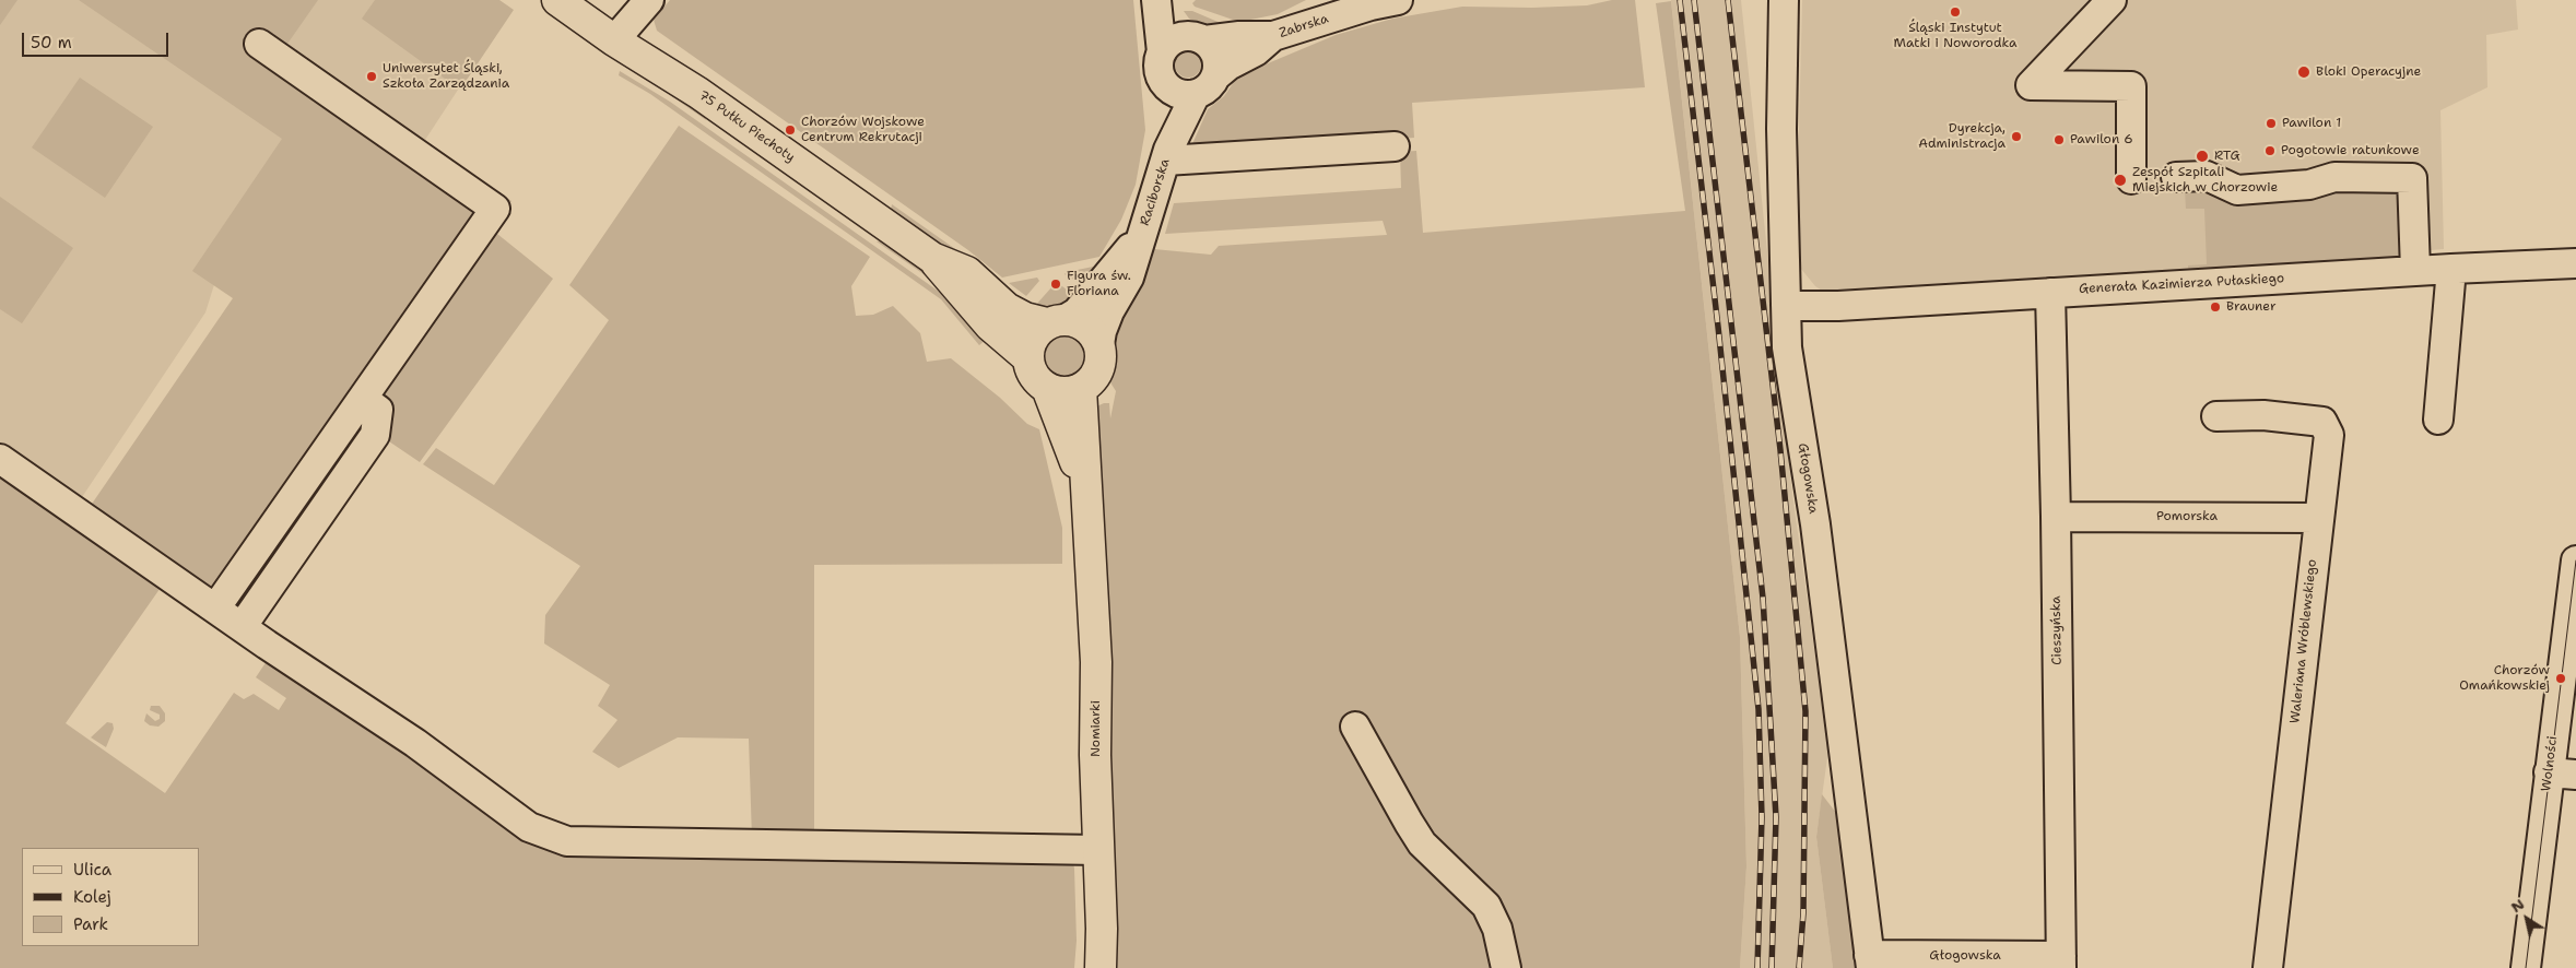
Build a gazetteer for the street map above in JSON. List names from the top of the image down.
{
  "streets": {
    "main road": ["75 Pułku Piechoty", "Nomiarki"],
    "street": [
      "Zabrska",
      "Raciborska",
      "Generała Kazimierza Pułaskiego",
      "Głogowska",
      "Pomorska",
      "Cieszyńska",
      "Waleriana Wróblewskiego",
      "Wolności"
    ]
  },
  "crossings": [
    ["Zabrska", "Raciborska"],
    ["75 Pułku Piechoty", "Raciborska"],
    ["75 Pułku Piechoty", "Nomiarki"],
    ["Raciborska", "Nomiarki"],
    ["Generała Kazimierza Pułaskiego", "Głogowska"],
    ["Generała Kazimierza Pułaskiego", "Cieszyńska"],
    ["Głogowska", "Cieszyńska"],
    ["Pomorska", "Cieszyńska"],
    ["Pomorska", "Waleriana Wróblewskiego"]
  ],
  "places": [
    "Śląski Instytut Matki i Noworodka",
    "Bloki Operacyjne",
    "Uniwersytet Śląski, Szkoła Zarządzania",
    "Pawilon 1",
    "Chorzów Wojskowe Centrum Rekrutacji",
    "Dyrekcja, Administracja",
    "Pawilon 6",
    "Pogotowie ratunkowe",
    "RTG",
    "Zespół Szpitali Miejskich w Chorzowie",
    "Figura św. Floriana",
    "Brauner",
    "Chorzów Omańkowskiej"
  ],
  "legend": ["Ulica", "Kolej", "Park"],
  "scale_bar": "50 m",
  "north": "top left"
}
